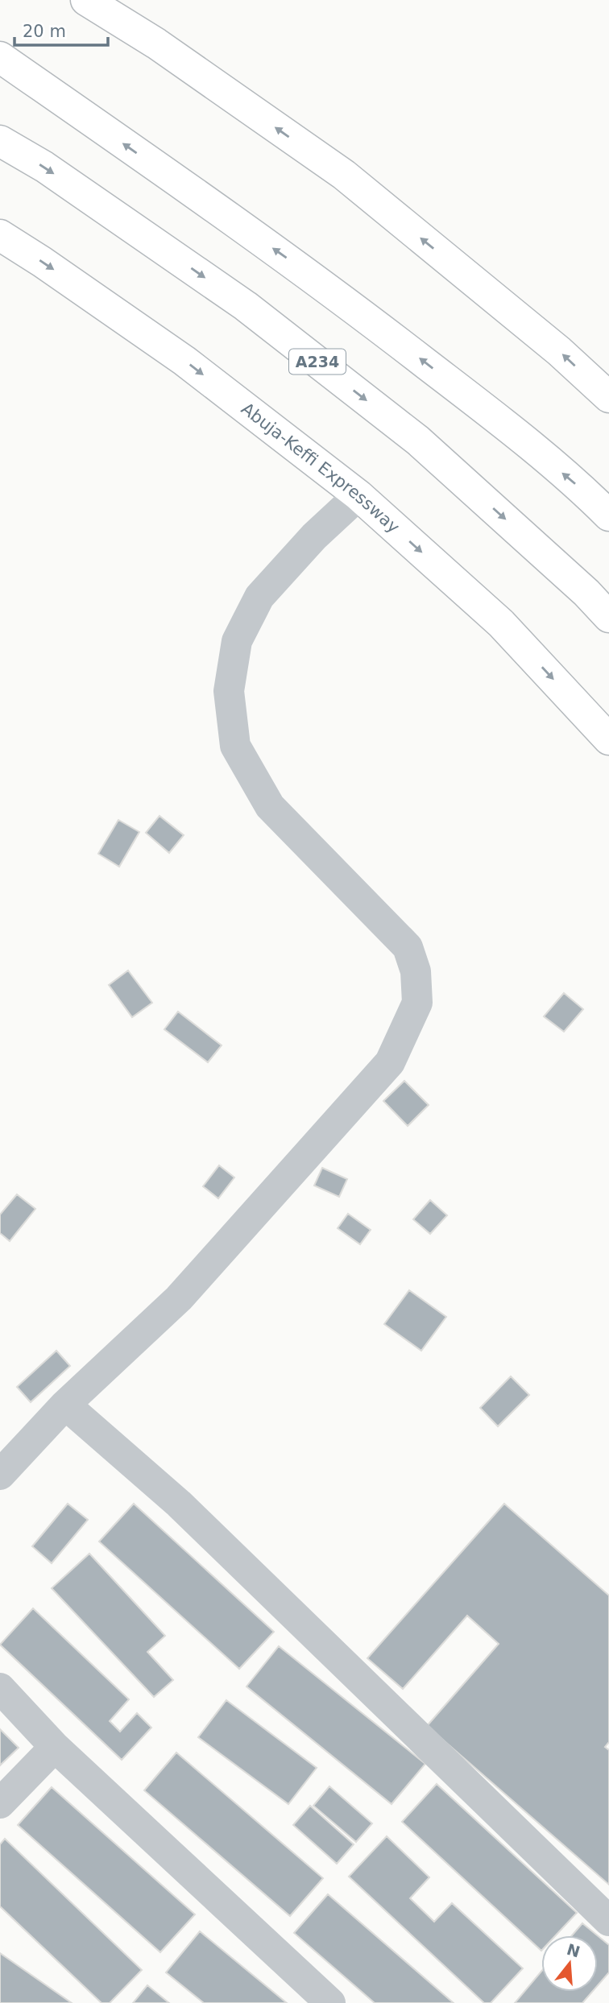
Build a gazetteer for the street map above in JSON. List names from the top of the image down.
{
  "streets": {
    "highway": ["A234", "Abuja-Keffi Expressway"]
  },
  "scale_bar": "20 m",
  "north": "top"
}
